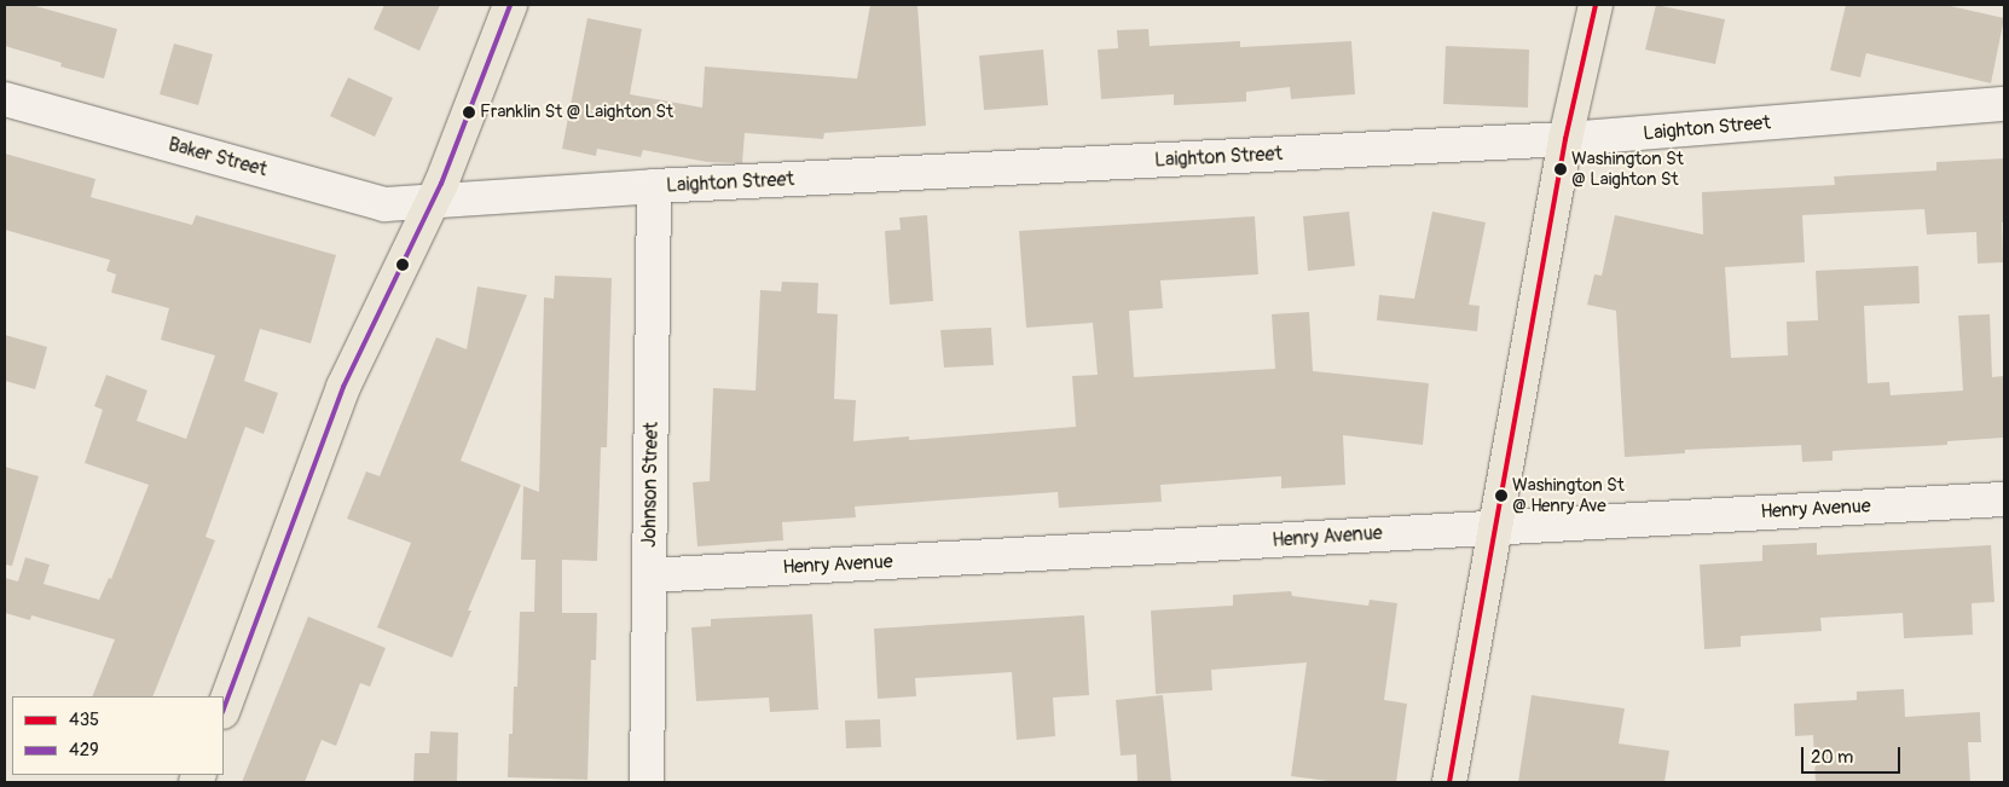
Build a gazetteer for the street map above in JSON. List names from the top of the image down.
{
  "streets": {
    "street": [
      "Laighton Street",
      "Baker Street",
      "Johnson Street",
      "Henry Avenue"
    ]
  },
  "crossings": [
    ["Laighton Street", "Baker Street"],
    ["Laighton Street", "Johnson Street"],
    ["Johnson Street", "Henry Avenue"]
  ],
  "places": ["Franklin St @ Laighton St", "Washington St @ Laighton St", "Washington St @ Henry Ave"],
  "lines": ["transit line 435", "transit line 429"],
  "legend": ["435", "429"],
  "scale_bar": "20 m"
}
